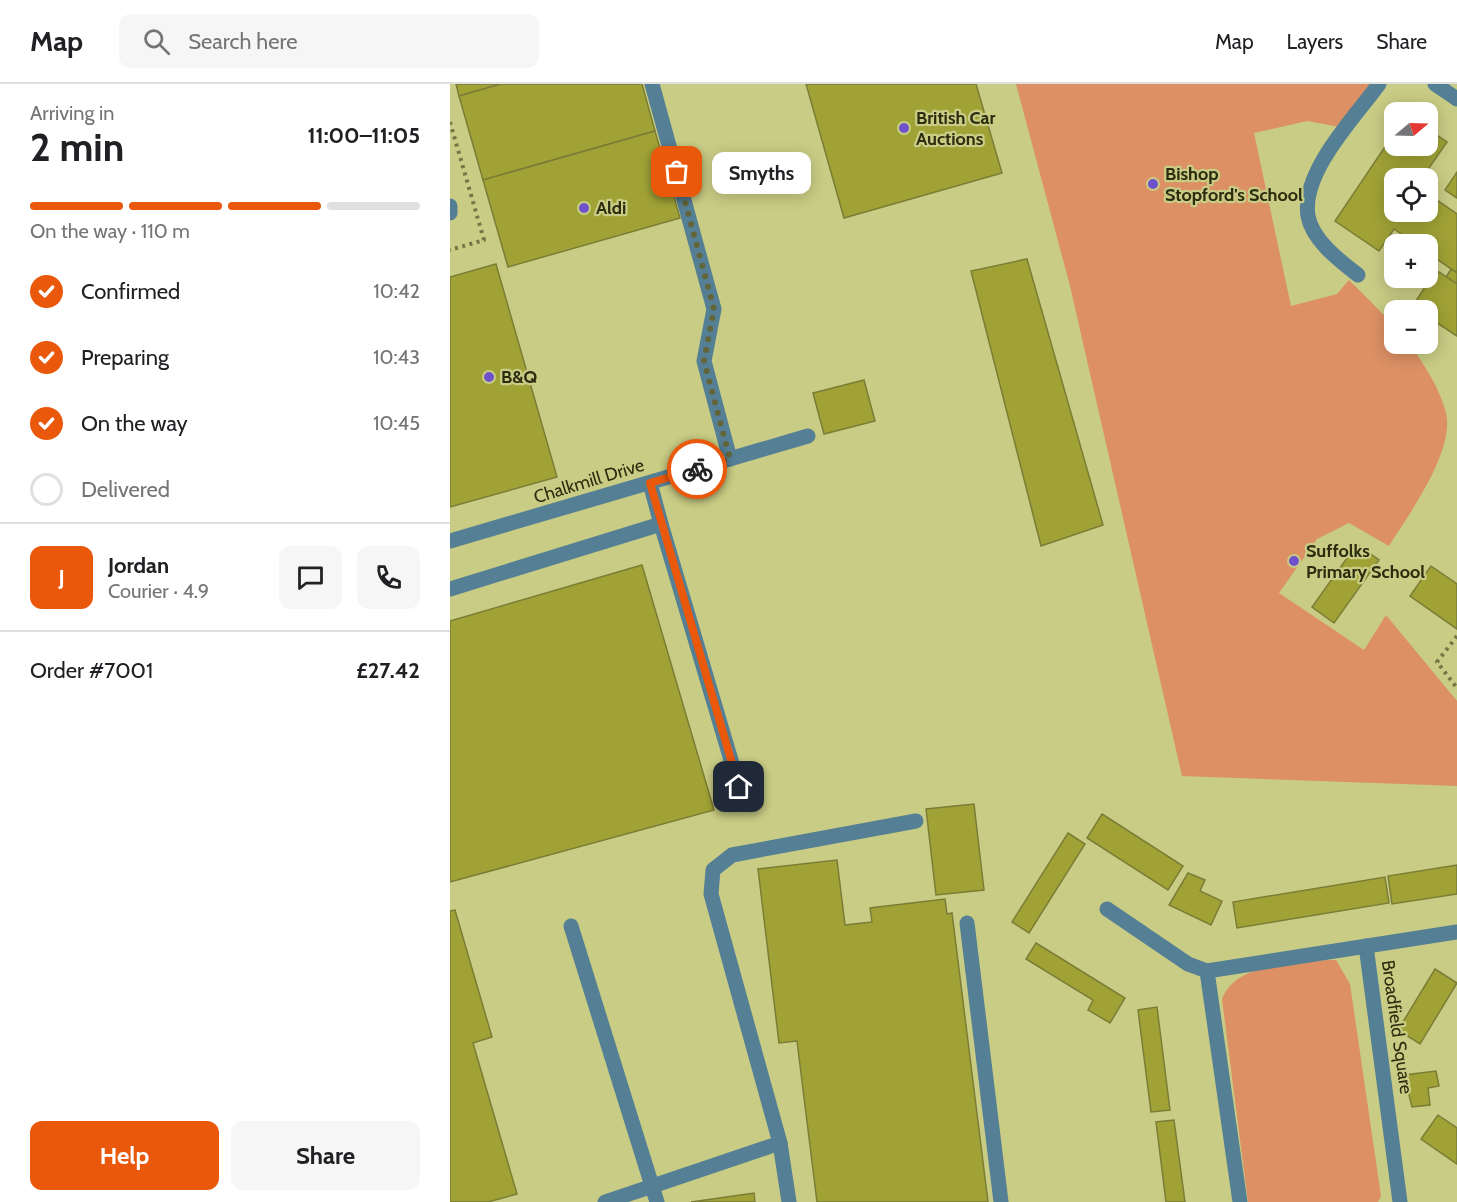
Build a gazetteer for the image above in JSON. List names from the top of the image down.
{
  "streets": {
    "street": ["Chalkmill Drive", "Broadfield Square"]
  },
  "places": [
    "British Car Auctions",
    "Smyths",
    "Bishop Stopford's School",
    "Aldi",
    "B&Q",
    "Suffolks Primary School"
  ],
  "north": "right",
  "page": {
    "header": "Map",
    "search": "Search here",
    "nav": ["Map", "Layers", "Share"],
    "heading": ["2 min", "Arriving in", "11:00–11:05"],
    "panel": [
      "Jordan",
      "Courier · 4.9",
      "Order #7001",
      "£27.42"
    ],
    "map_buttons": ["+", "−"],
    "bubble": "Smyths",
    "bar": "On the way · 110 m",
    "list": [
      ["Confirmed", "10:42"],
      ["Preparing", "10:43"],
      ["On the way", "10:45"],
      "Delivered"
    ],
    "round": "J",
    "buttons": ["Help", "Share"]
  }
}
